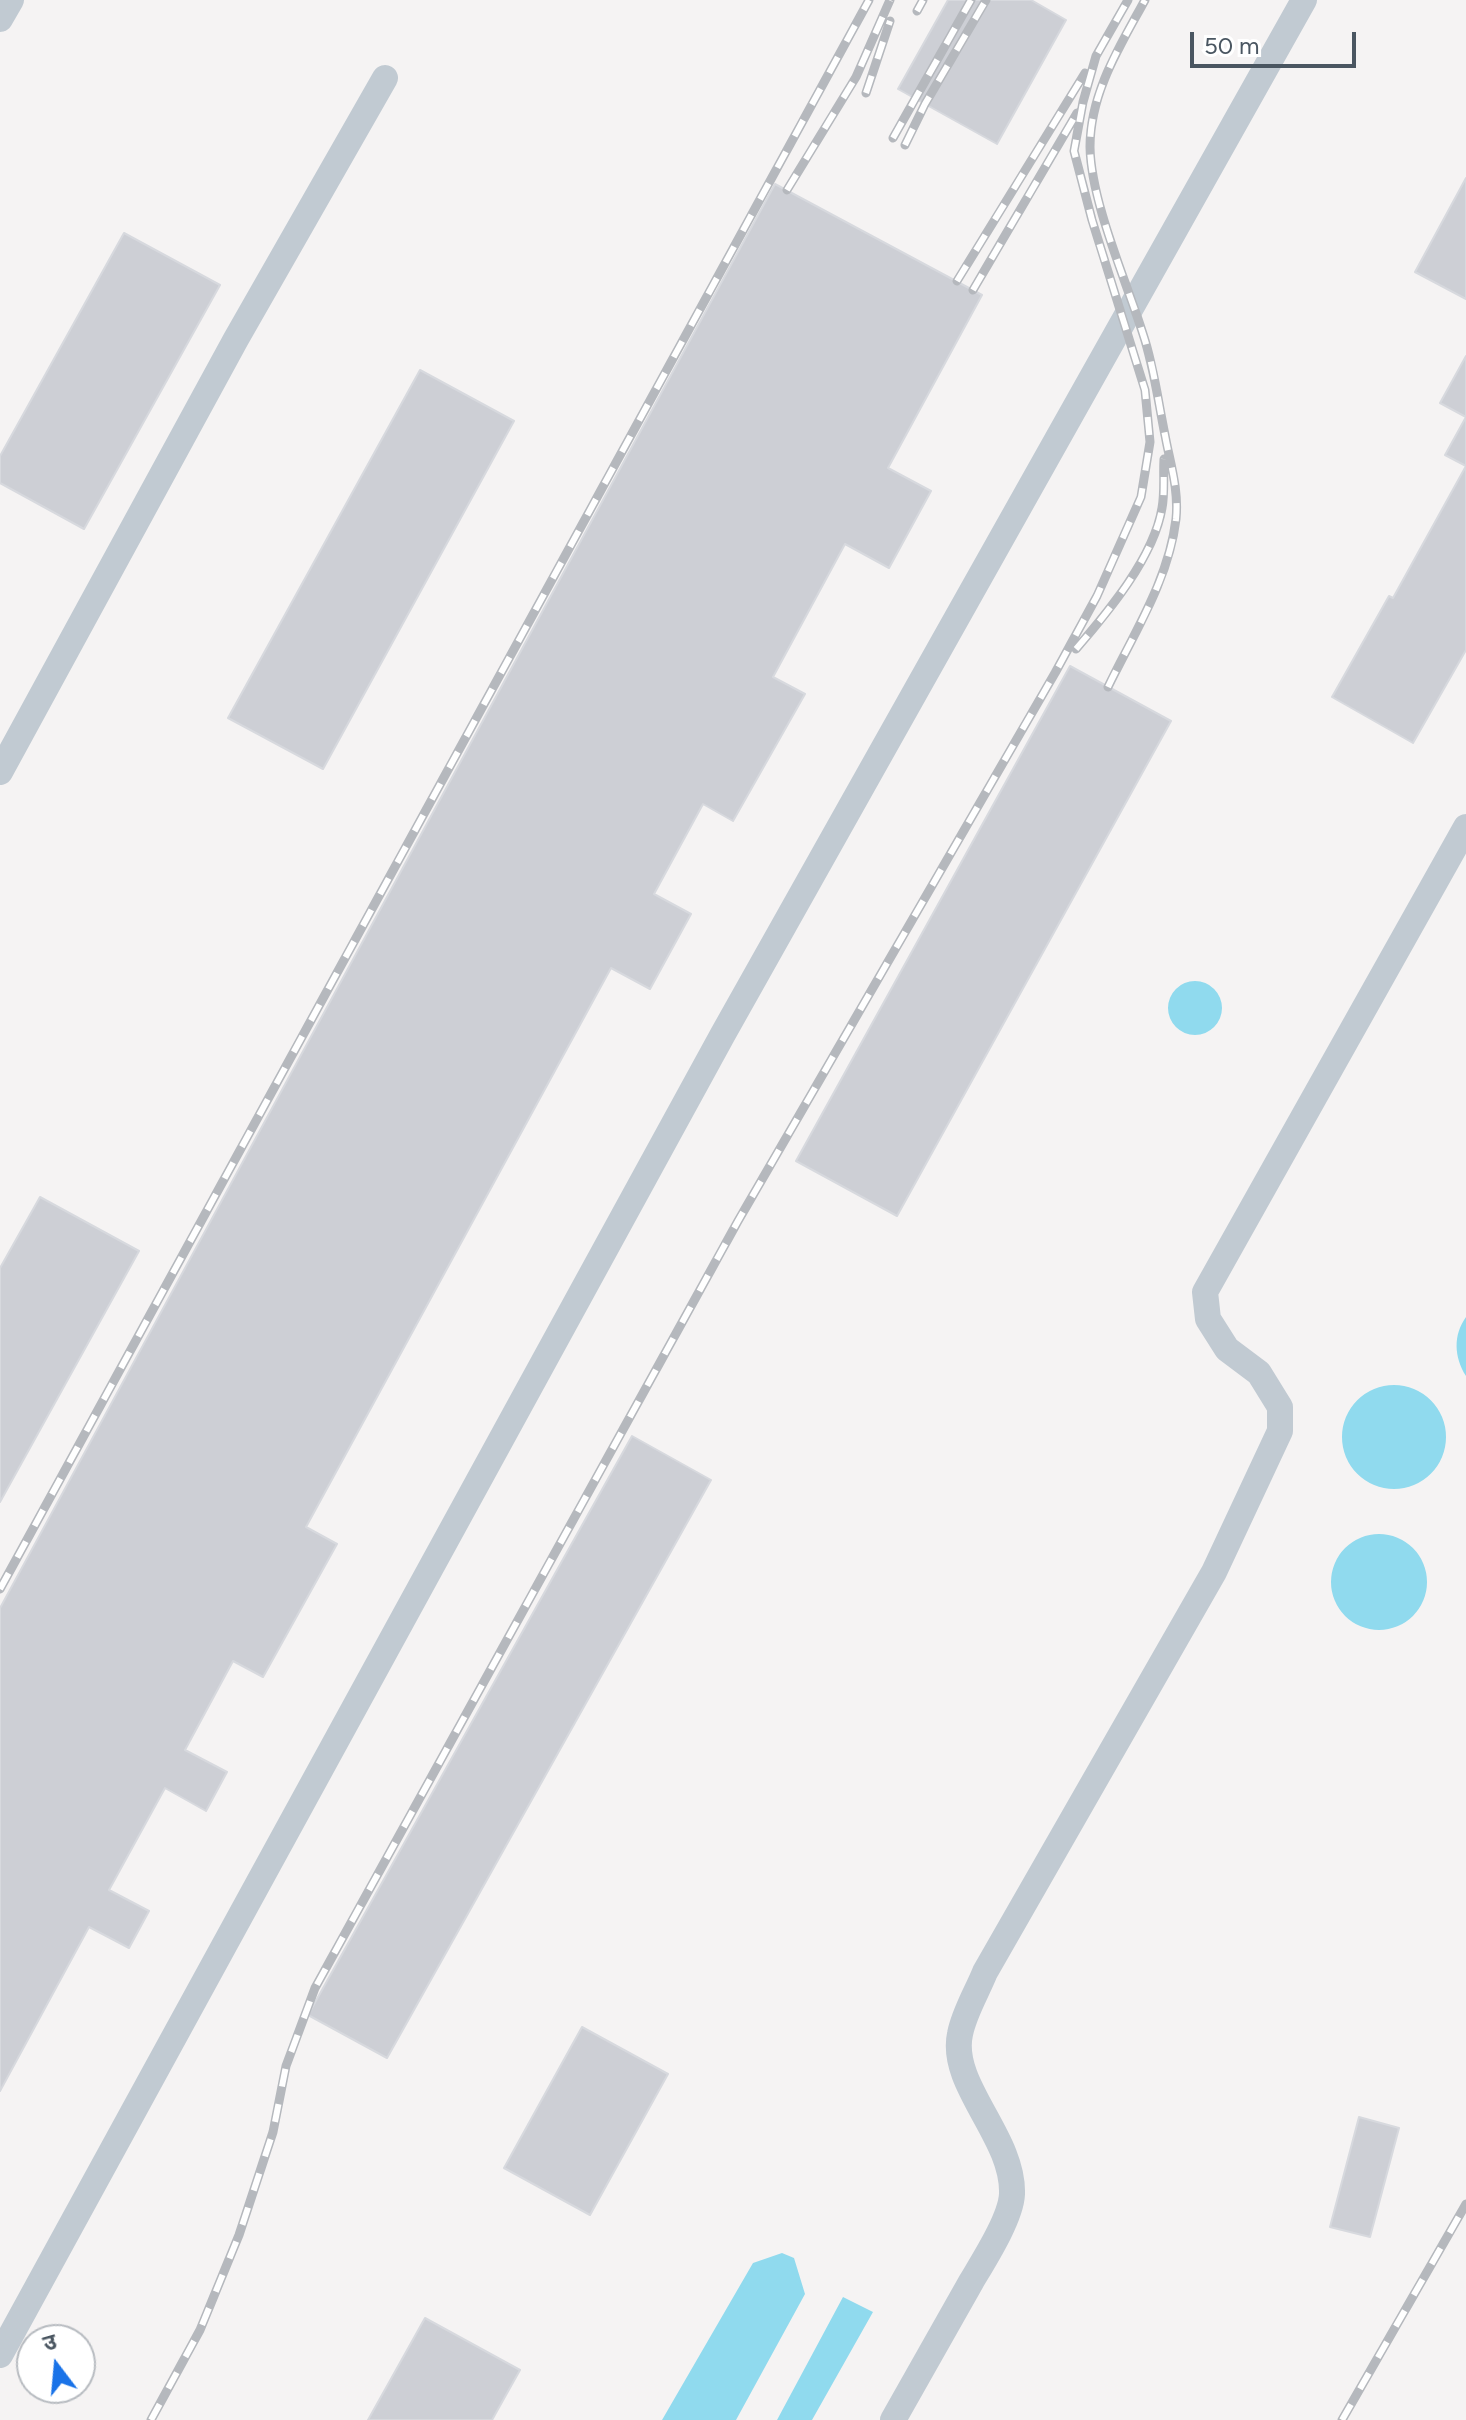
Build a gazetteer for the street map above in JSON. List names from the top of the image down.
{
  "scale_bar": "50 m",
  "north": "top"
}
